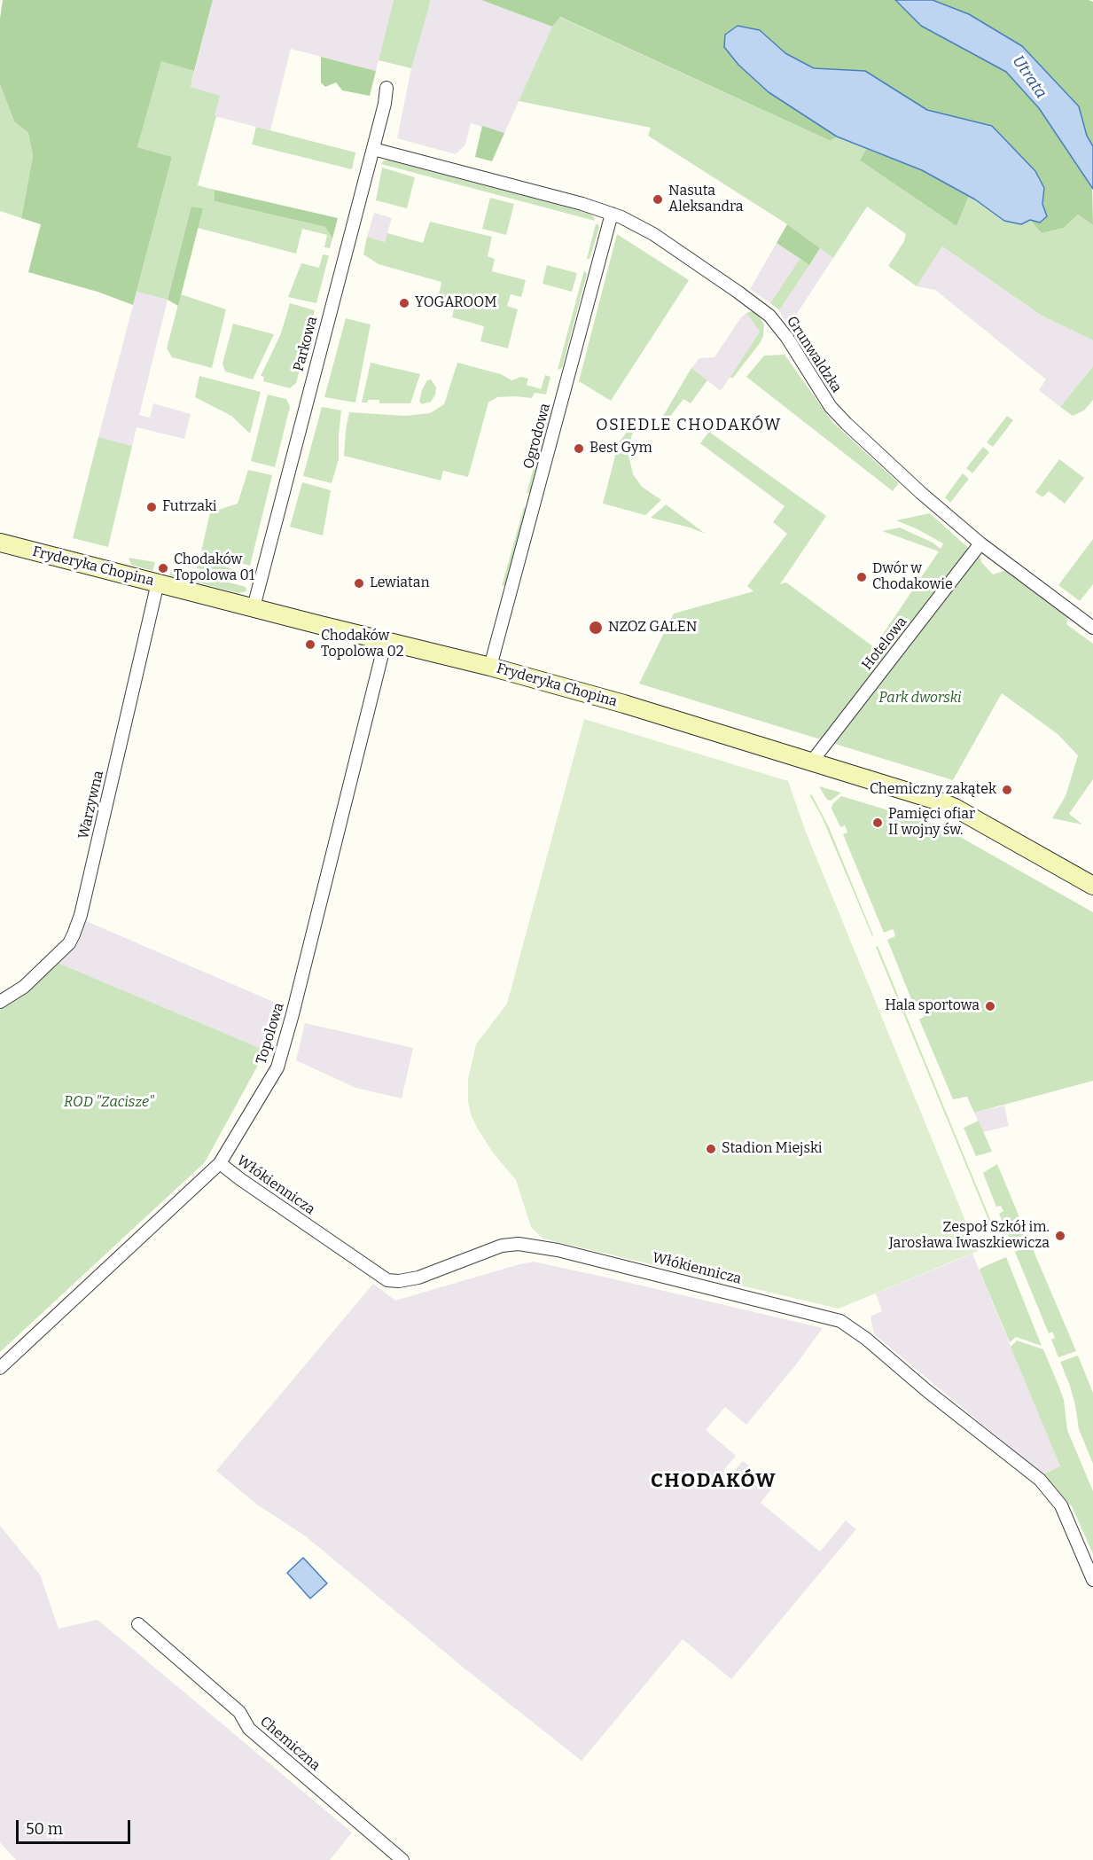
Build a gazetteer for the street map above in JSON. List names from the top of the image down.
{
  "streets": {
    "main road": ["Fryderyka Chopina"],
    "street": [
      "Parkowa",
      "Grunwaldzka",
      "Ogrodowa",
      "Hotelowa",
      "Warzywna",
      "Topolowa",
      "Włókiennicza",
      "Chemiczna"
    ]
  },
  "crossings": [
    ["Parkowa", "Grunwaldzka"],
    ["Parkowa", "Fryderyka Chopina"],
    ["Grunwaldzka", "Ogrodowa"],
    ["Grunwaldzka", "Hotelowa"],
    ["Ogrodowa", "Fryderyka Chopina"],
    ["Fryderyka Chopina", "Hotelowa"],
    ["Fryderyka Chopina", "Warzywna"],
    ["Fryderyka Chopina", "Topolowa"],
    ["Topolowa", "Włókiennicza"]
  ],
  "districts": ["OSIEDLE CHODAKÓW", "CHODAKÓW"],
  "water": ["Utrata"],
  "parks": ["Park dworski", "ROD \"Zacisze\""],
  "places": [
    "Nasuta Aleksandra",
    "YOGAROOM",
    "Best Gym",
    "Futrzaki",
    "Chodaków Topolowa 01",
    "Dwór w Chodakowie",
    "Lewiatan",
    "NZOZ GALEN",
    "Chodaków Topolowa 02",
    "Chemiczny zakątek",
    "Pamięci ofiar II wojny św.",
    "Hala sportowa",
    "Stadion Miejski",
    "Zespoł Szkół im. Jarosława Iwaszkiewicza"
  ],
  "scale_bar": "50 m"
}
